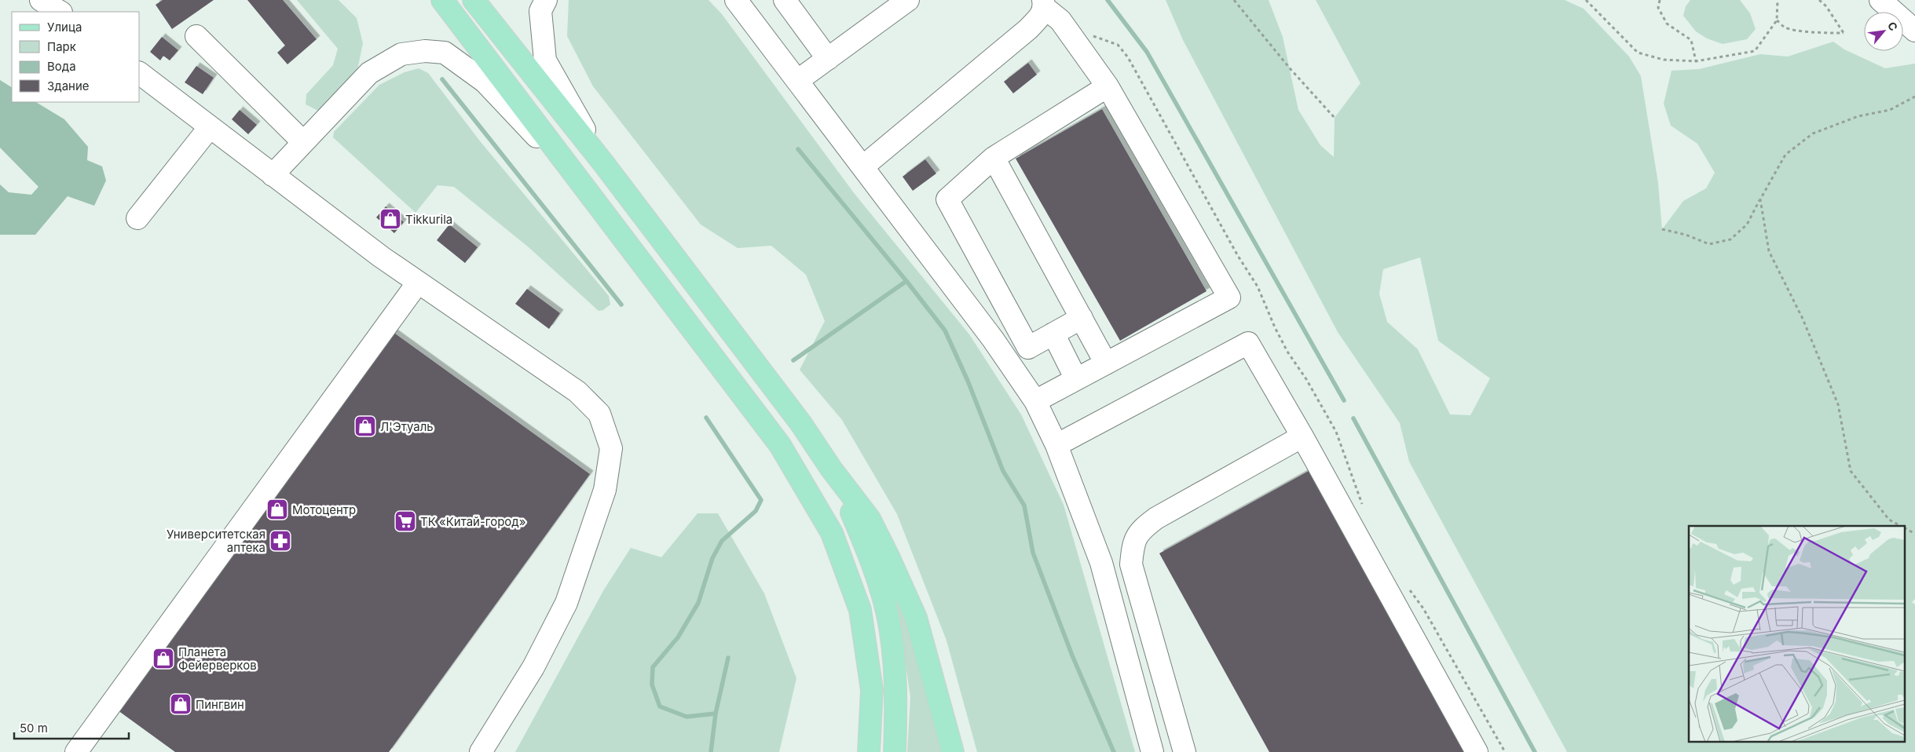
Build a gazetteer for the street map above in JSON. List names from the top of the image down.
{
  "places": {
    "shop": [
      "Tikkurila",
      "Л'Этуаль",
      "Мотоцентр",
      "Планета Фейерверков",
      "Пингвин"
    ],
    "supermarket": ["ТК «Китай-город»"],
    "pharmacy": ["Университетская аптека"]
  },
  "legend": [
    "Улица",
    "Парк",
    "Вода",
    "Здание"
  ],
  "scale_bar": "50 m",
  "north": "top right"
}
